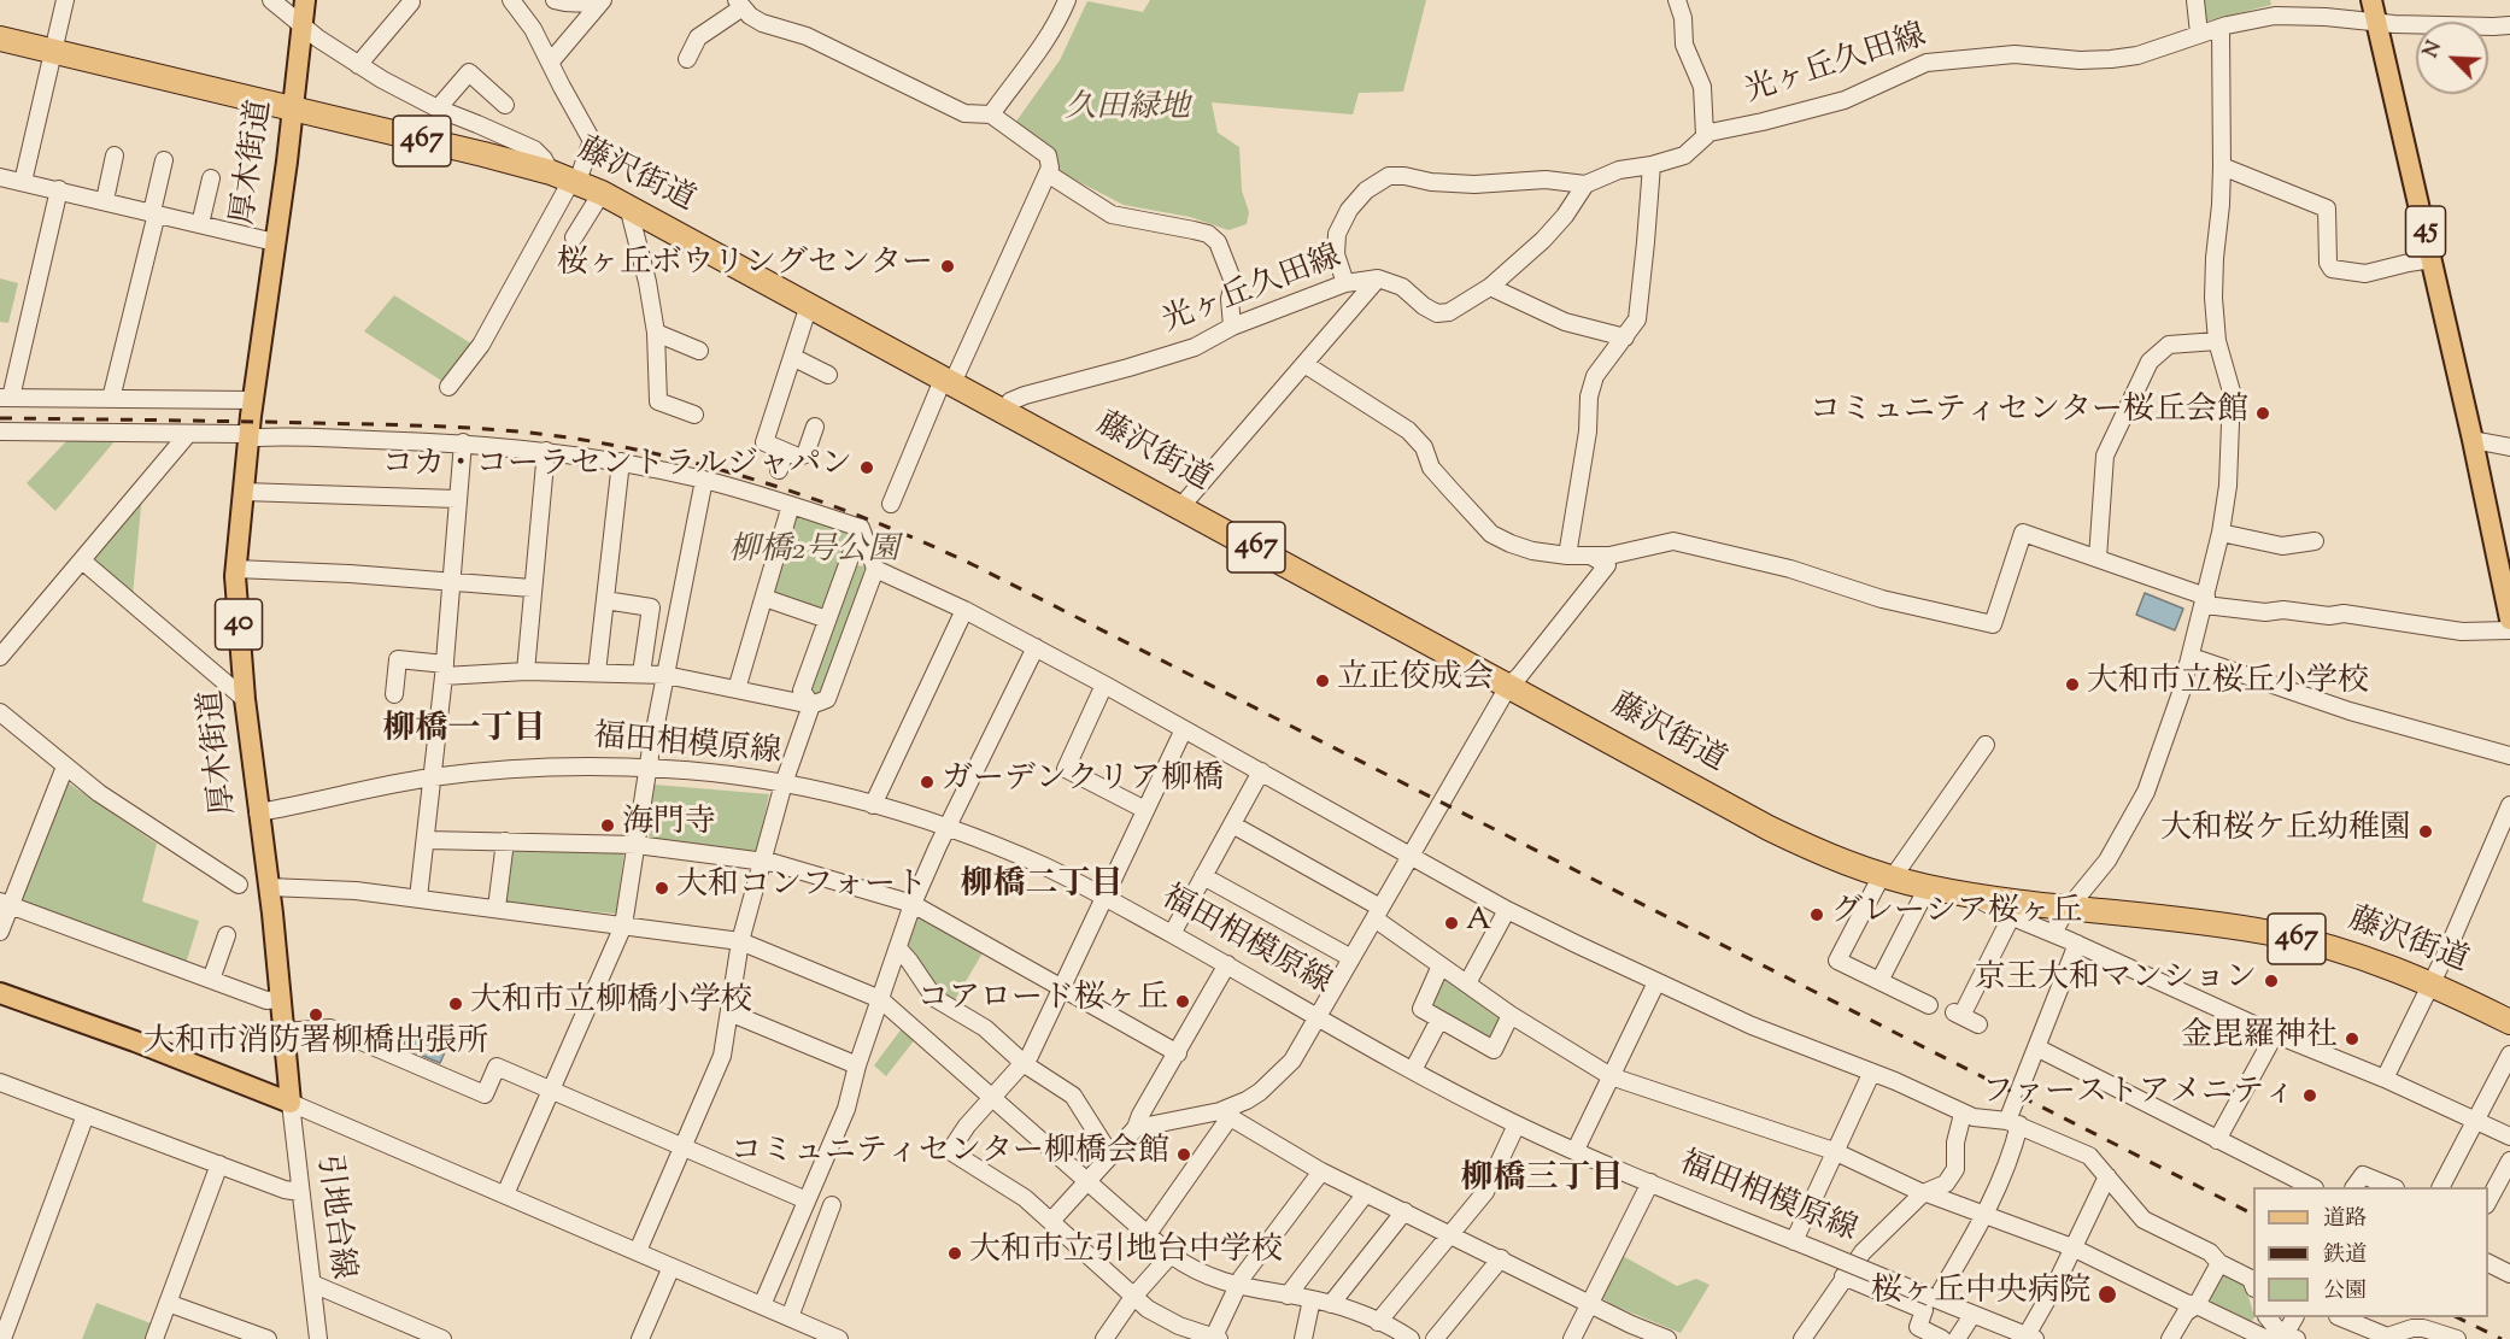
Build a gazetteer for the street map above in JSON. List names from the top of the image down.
{
  "streets": {
    "highway": ["467", "藤沢街道"],
    "main road": ["厚木街道", "45", "40"],
    "street": ["光ヶ丘久田線", "福田相模原線", "引地台線"]
  },
  "crossings": [
    ["光ヶ丘久田線", "藤沢街道"],
    ["光ヶ丘久田線", "45"],
    ["厚木街道", "藤沢街道"],
    ["厚木街道", "福田相模原線"],
    ["厚木街道", "引地台線"]
  ],
  "districts": ["柳橋一丁目", "柳橋二丁目", "柳橋三丁目"],
  "parks": ["久田緑地", "柳橋2号公園"],
  "places": [
    "桜ヶ丘ボウリングセンター",
    "コミュニティセンター桜丘会館",
    "コカ・コーラセントラルジャパン",
    "立正佼成会",
    "大和市立桜丘小学校",
    "ガーデンクリア柳橋",
    "海門寺",
    "大和桜ケ丘幼稚園",
    "大和コンフォート",
    "グレーシア桜ヶ丘",
    "A",
    "京王大和マンション",
    "コアロード桜ヶ丘",
    "大和市立柳橋小学校",
    "大和市消防署柳橋出張所",
    "金毘羅神社",
    "ファーストアメニティ",
    "コミュニティセンター柳橋会館",
    "大和市立引地台中学校",
    "桜ヶ丘中央病院"
  ],
  "legend": ["道路", "鉄道", "公園"],
  "north": "top left"
}
